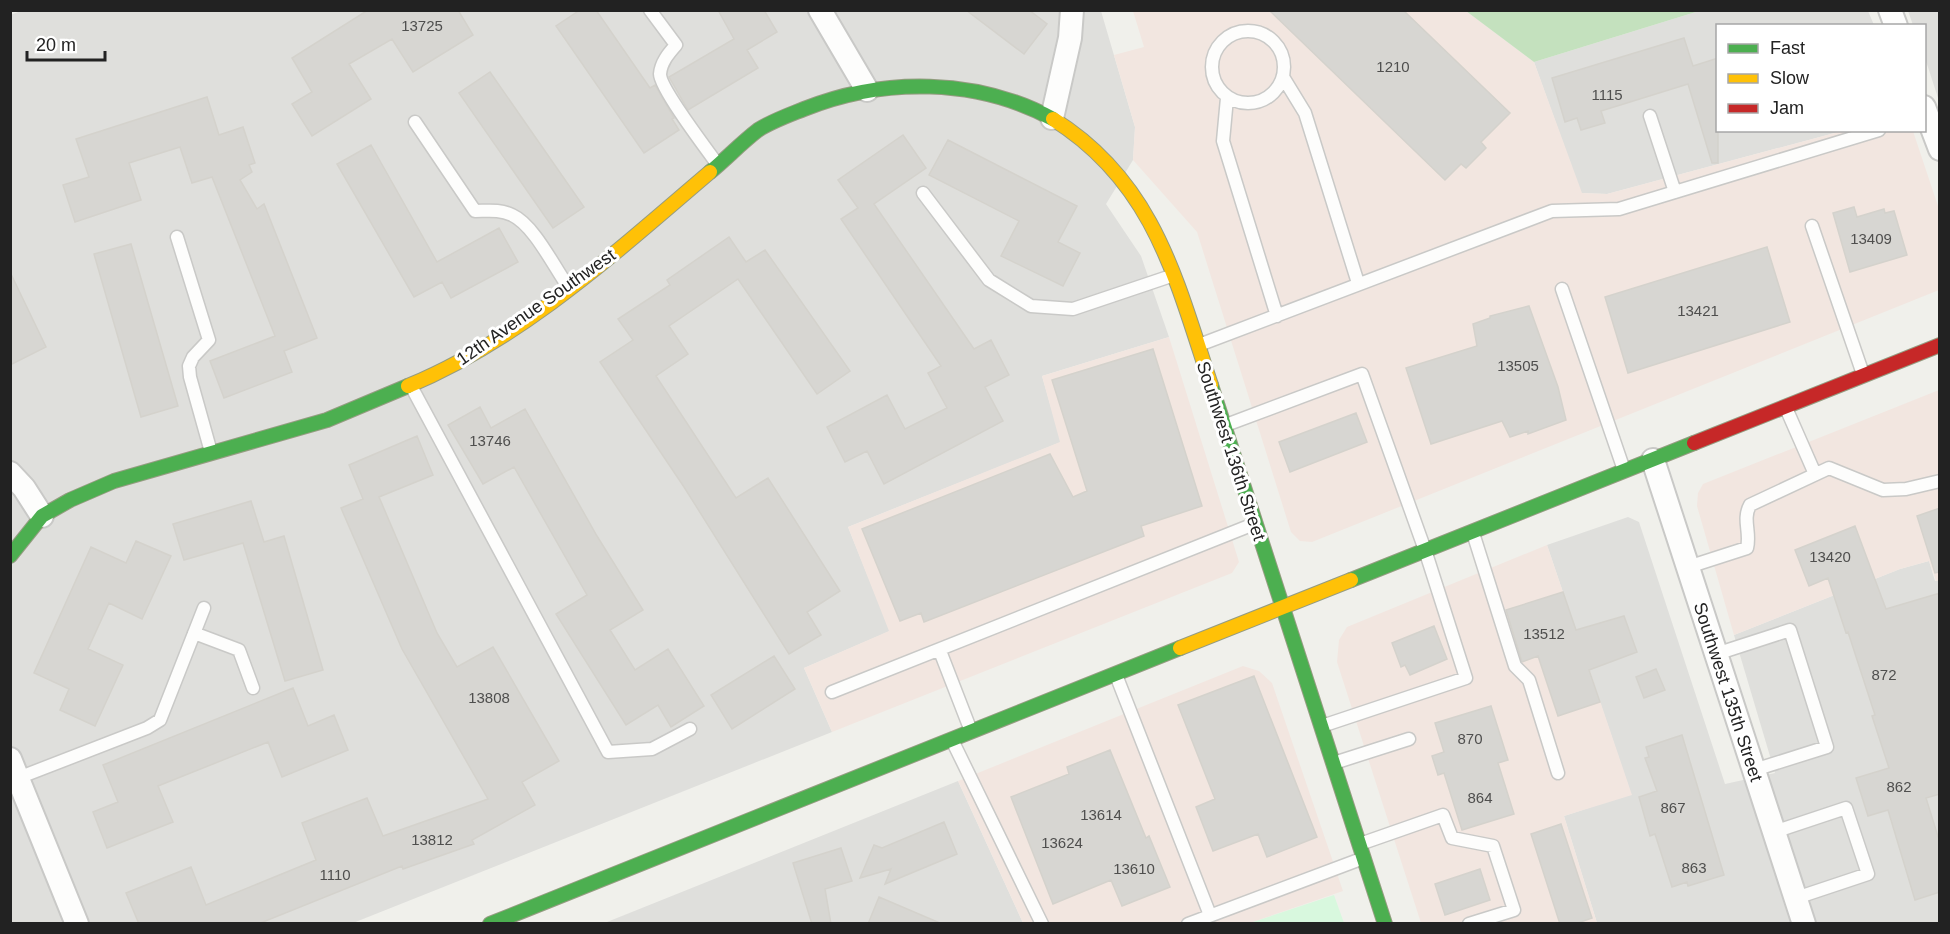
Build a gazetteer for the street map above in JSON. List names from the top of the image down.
{
  "streets": {
    "street": ["12th Avenue Southwest", "Southwest 136th Street", "Southwest 135th Street"]
  },
  "crossings": [
    ["12th Avenue Southwest", "Southwest 136th Street"]
  ],
  "house_numbers": [
    "13725",
    "1210",
    "1115",
    "13409",
    "13421",
    "13505",
    "13746",
    "13420",
    "13512",
    "872",
    "13808",
    "870",
    "862",
    "864",
    "867",
    "13614",
    "13812",
    "13624",
    "863",
    "13610",
    "1110"
  ],
  "legend": ["Fast", "Slow", "Jam"],
  "scale_bar": "20 m"
}
